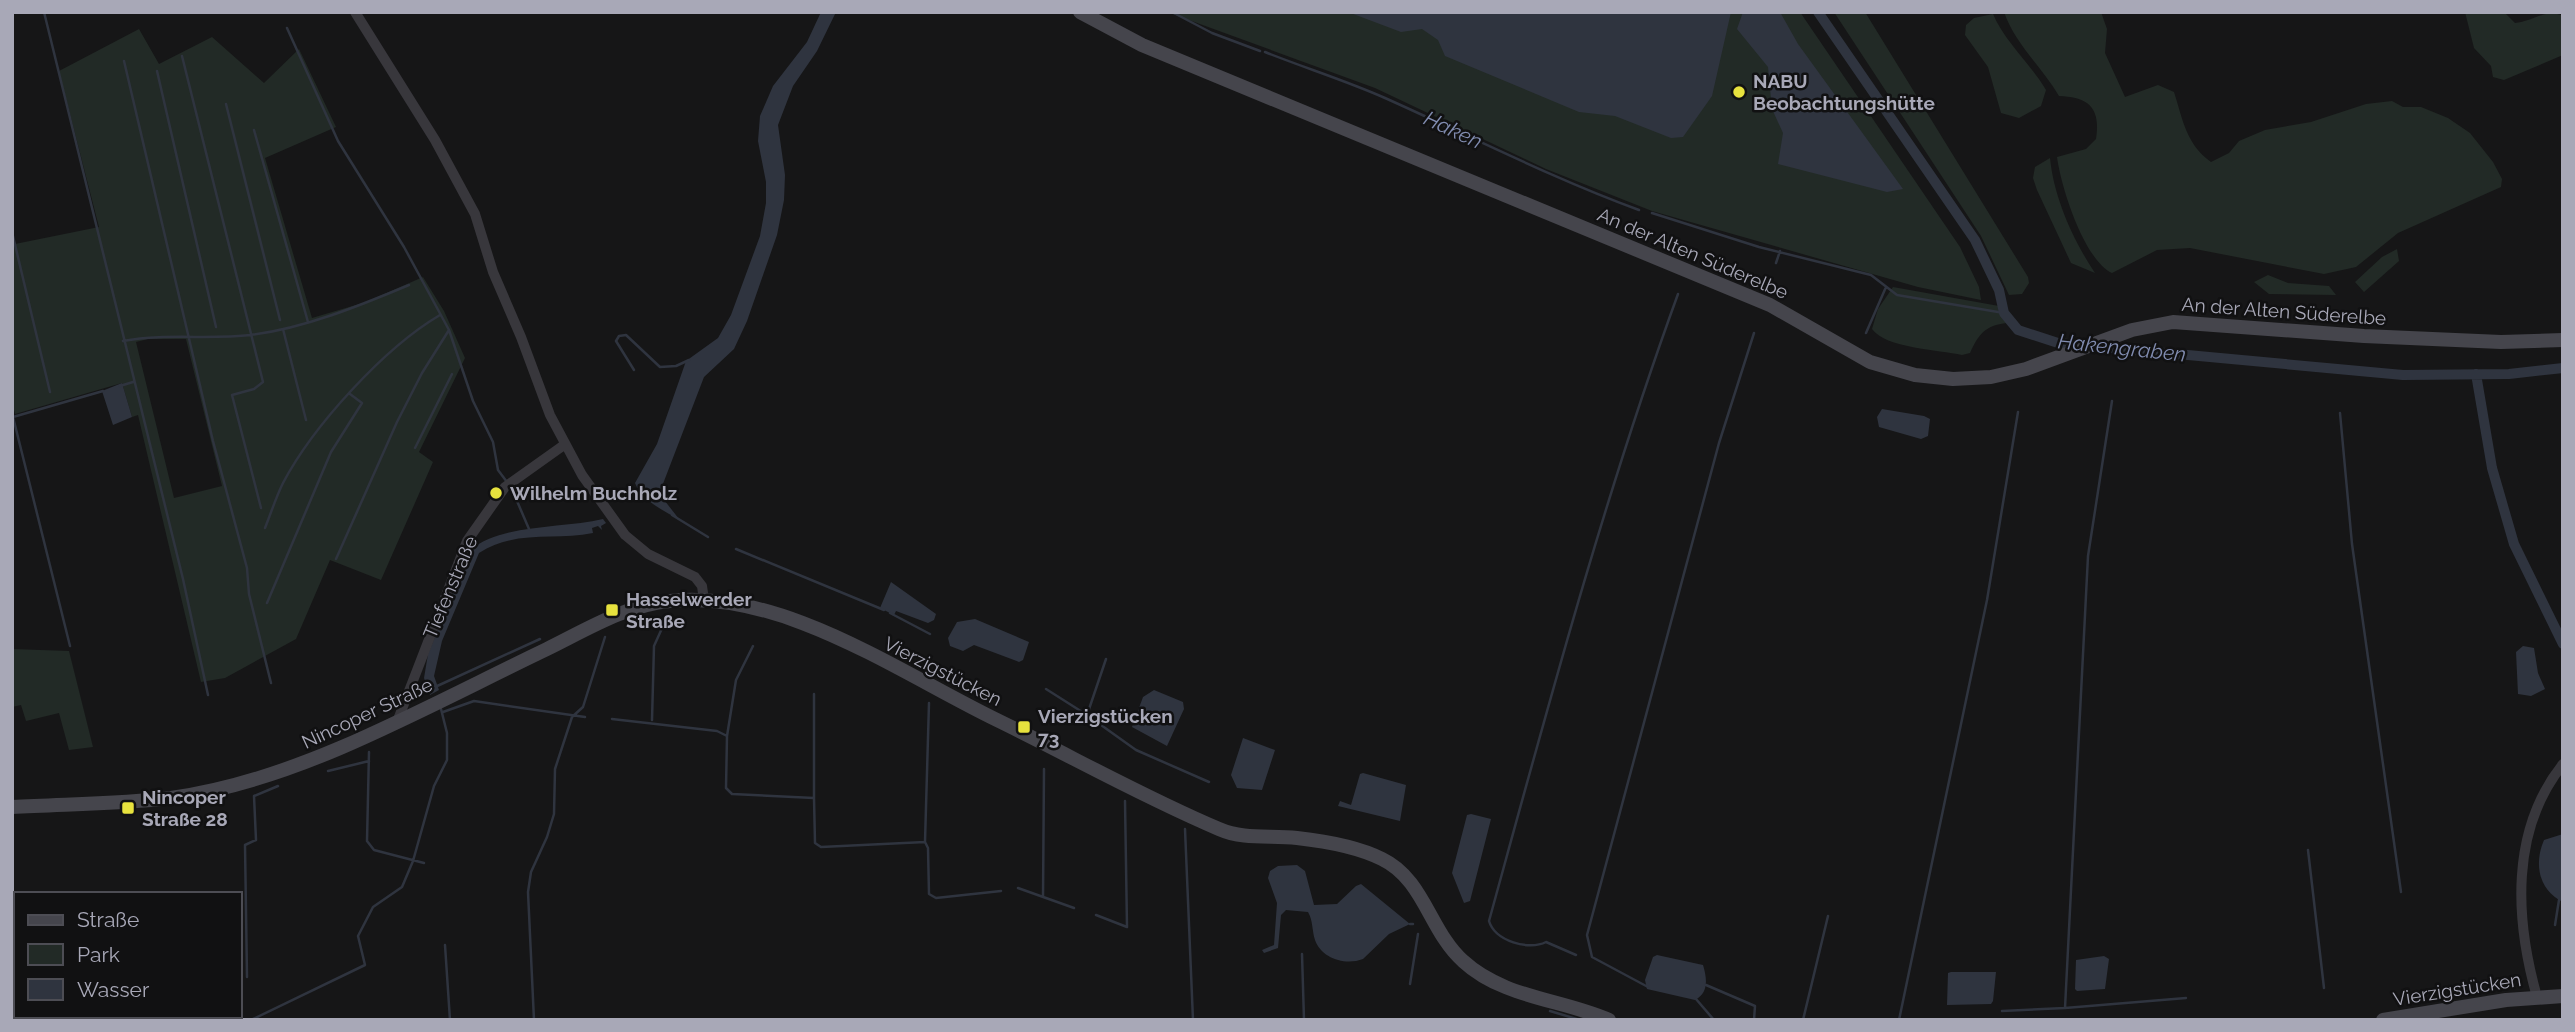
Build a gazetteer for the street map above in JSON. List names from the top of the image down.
{
  "streets": {
    "main road": ["An der Alten Süderelbe", "Vierzigstücken", "Nincoper Straße"],
    "street": ["Tiefenstraße"]
  },
  "crossings": [
    ["Tiefenstraße", "Nincoper Straße"],
    ["Vierzigstücken", "Nincoper Straße"]
  ],
  "water": ["Haken", "Hakengraben"],
  "places": {
    "other": ["NABU Beobachtungshütte", "Wilhelm Buchholz"],
    "transit": ["Hasselwerder Straße", "Vierzigstücken 73", "Nincoper Straße 28"]
  },
  "legend": ["Straße", "Park", "Wasser"]
}
